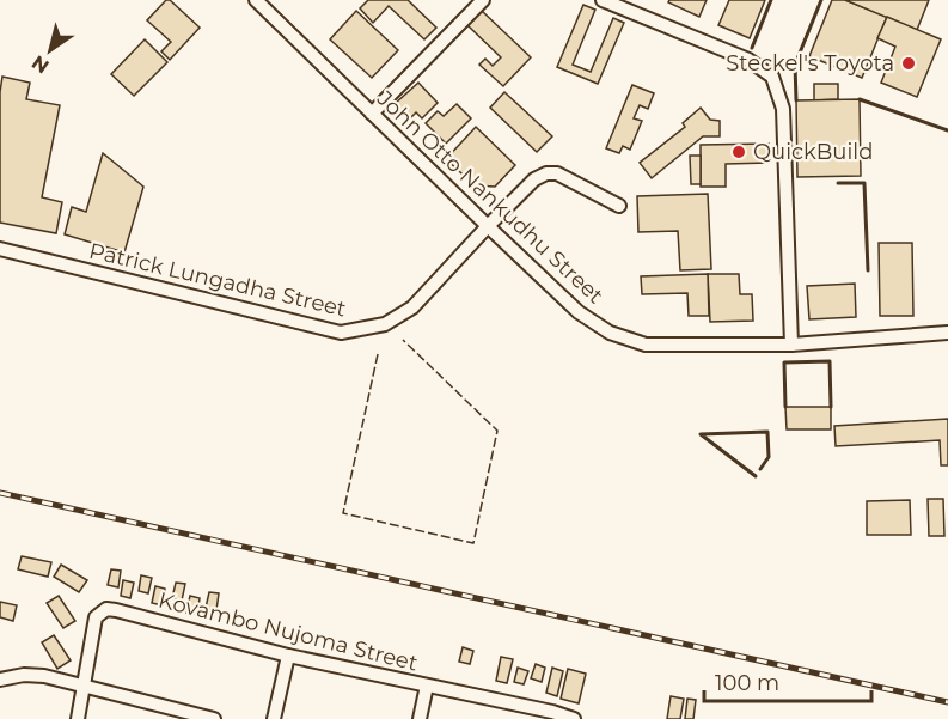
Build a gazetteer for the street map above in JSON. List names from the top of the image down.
{
  "streets": {
    "street": ["John Otto Nankudhu Street", "Patrick Lungadha Street", "Kovambo Nujoma Street"]
  },
  "crossings": [
    ["John Otto Nankudhu Street", "Patrick Lungadha Street"]
  ],
  "places": ["Steckel's Toyota", "QuickBuild"],
  "scale_bar": "100 m",
  "north": "bottom left"
}
